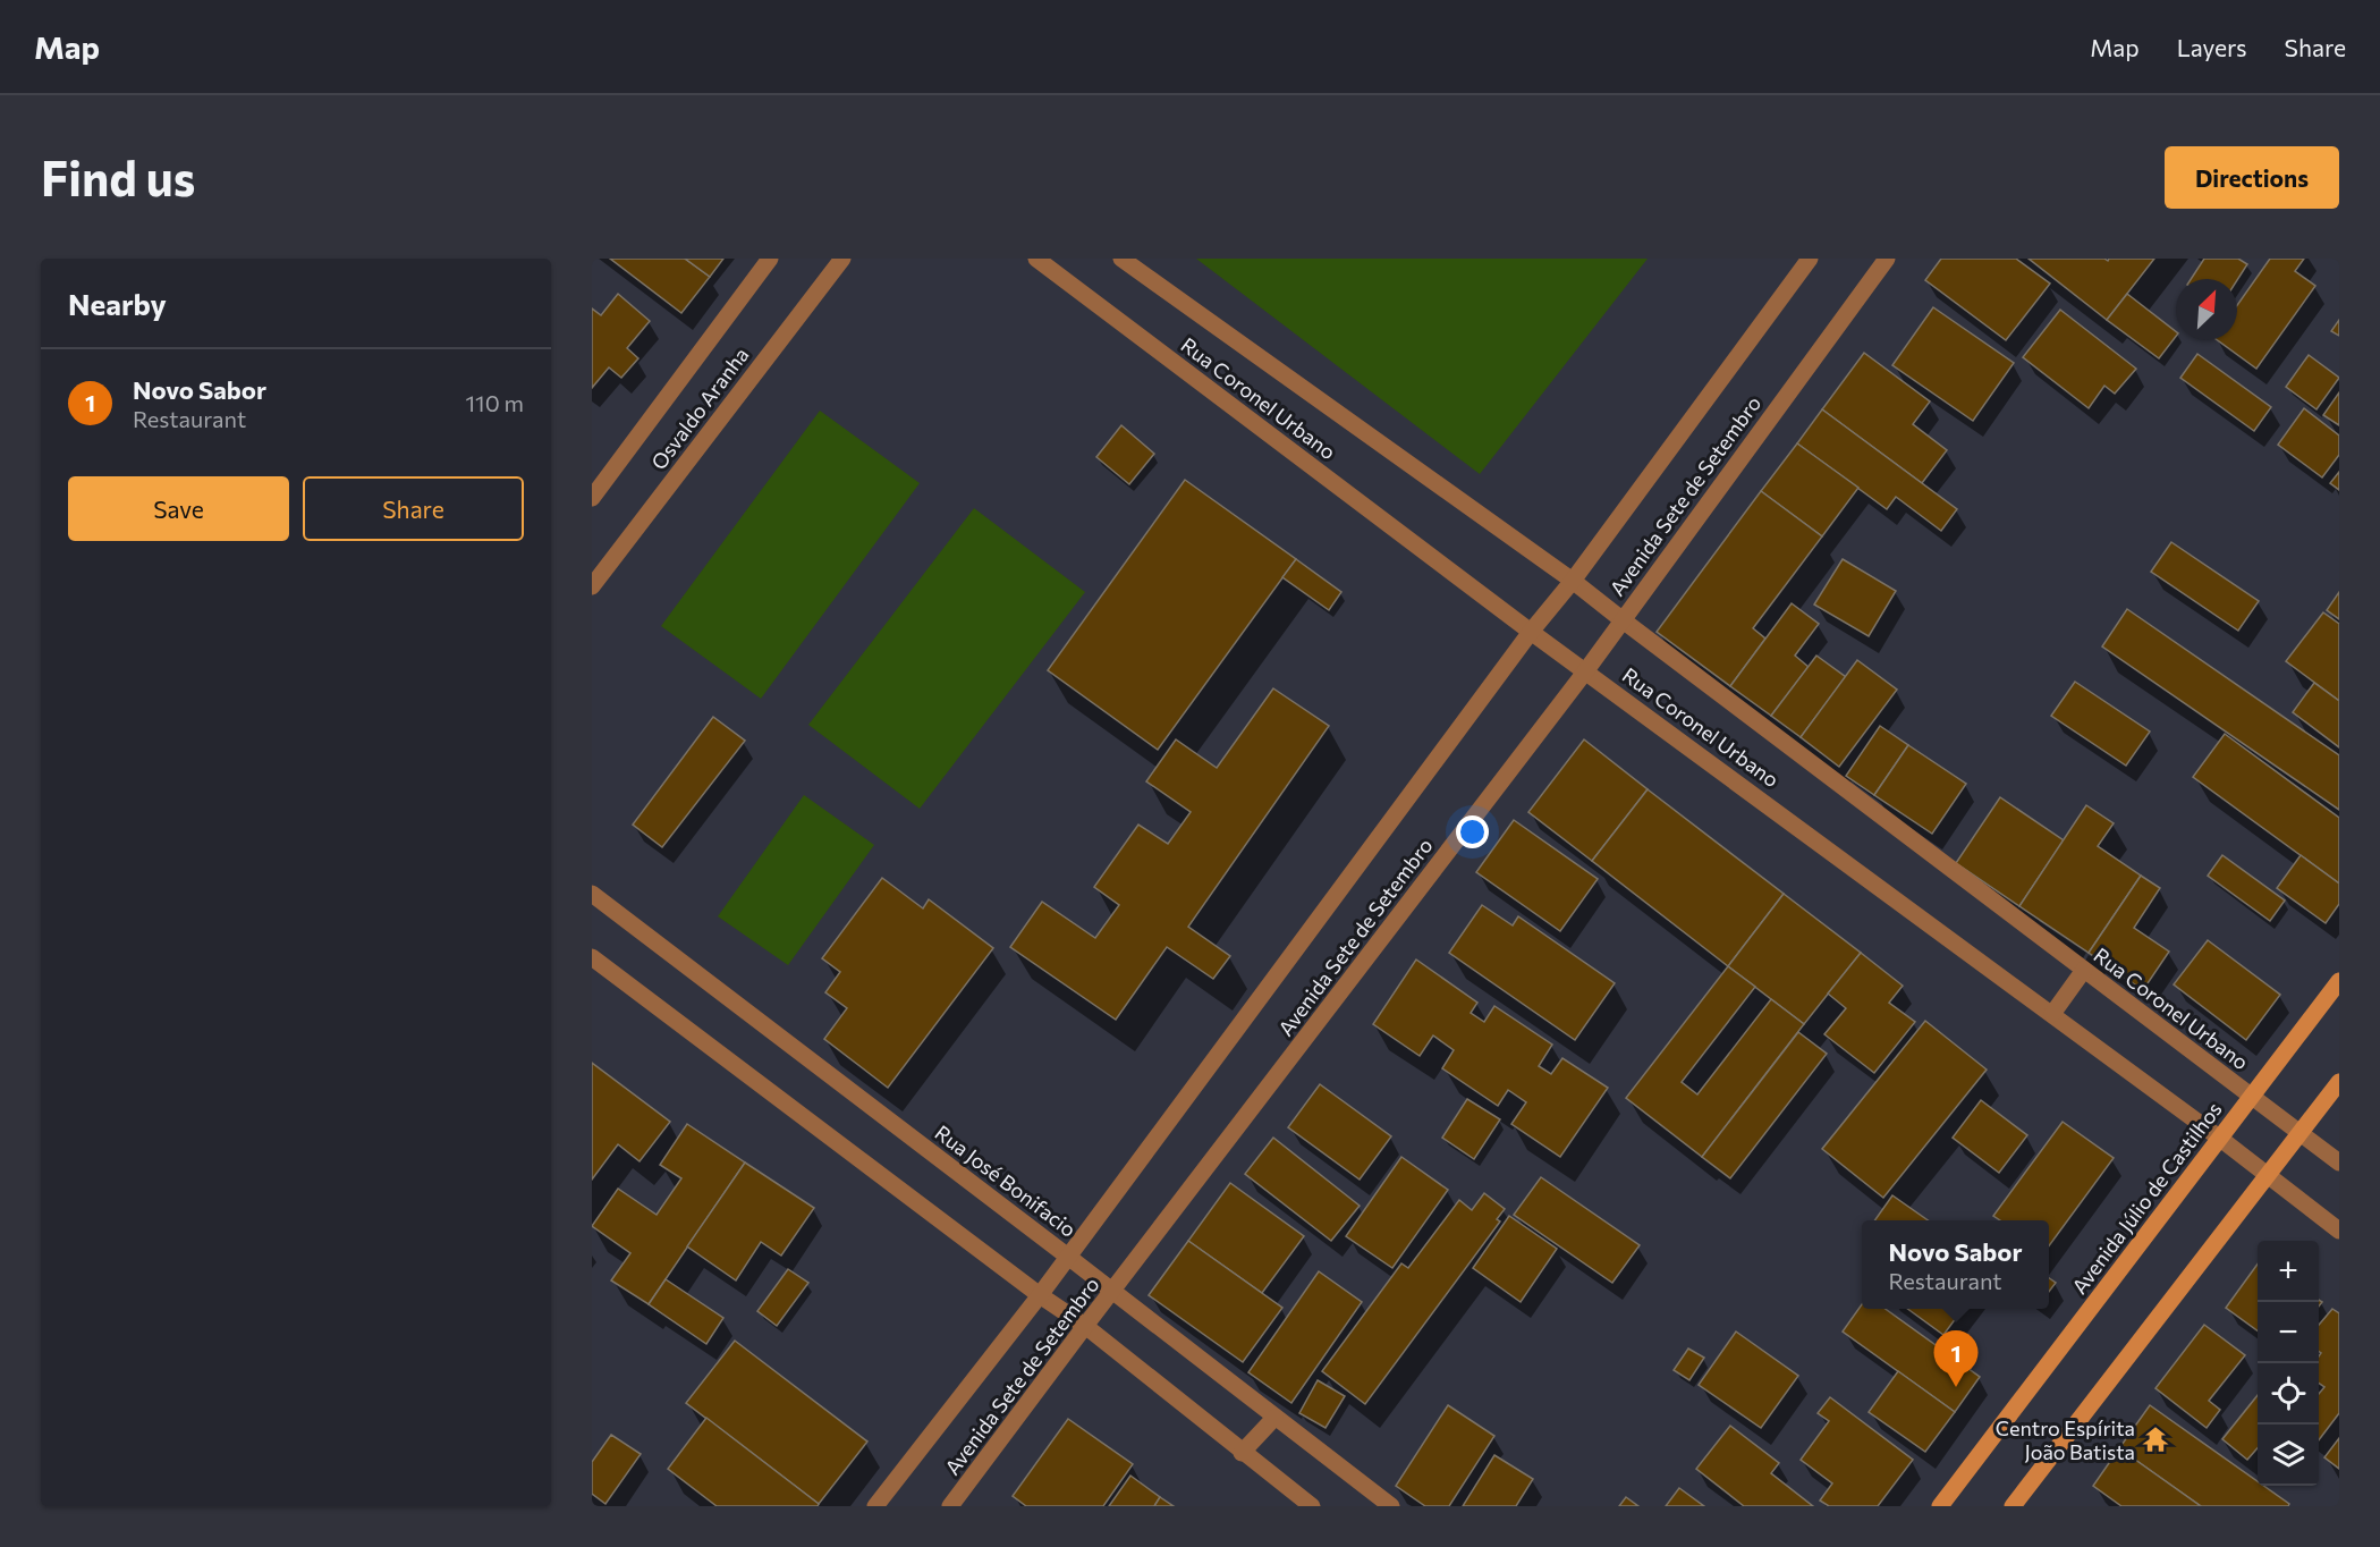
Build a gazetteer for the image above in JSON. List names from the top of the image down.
{
  "streets": {
    "street": [
      "Rua Coronel Urbano",
      "Osvaldo Aranha",
      "Avenida Sete de Setembro",
      "Rua José Bonifacio",
      "Avenida Júlio de Castilhos"
    ]
  },
  "crossings": [
    ["Rua Coronel Urbano", "Avenida Sete de Setembro"],
    ["Rua Coronel Urbano", "Avenida Júlio de Castilhos"],
    ["Avenida Sete de Setembro", "Rua José Bonifacio"]
  ],
  "places": {
    "temple": ["Centro Espírita João Batista"]
  },
  "north": "top right",
  "page": {
    "header": "Map",
    "nav": ["Map", "Layers", "Share"],
    "buttons": [
      "Directions",
      ["Save", "Share"]
    ],
    "title": "Find us",
    "heading": "Nearby",
    "list": [
      {
        "mark": "1",
        "name": "Novo Sabor",
        "note": "Restaurant",
        "value": "110 m"
      }
    ],
    "popup": ["Novo Sabor", "Restaurant"],
    "map_buttons": ["+", "−"],
    "pins": "1"
  }
}
